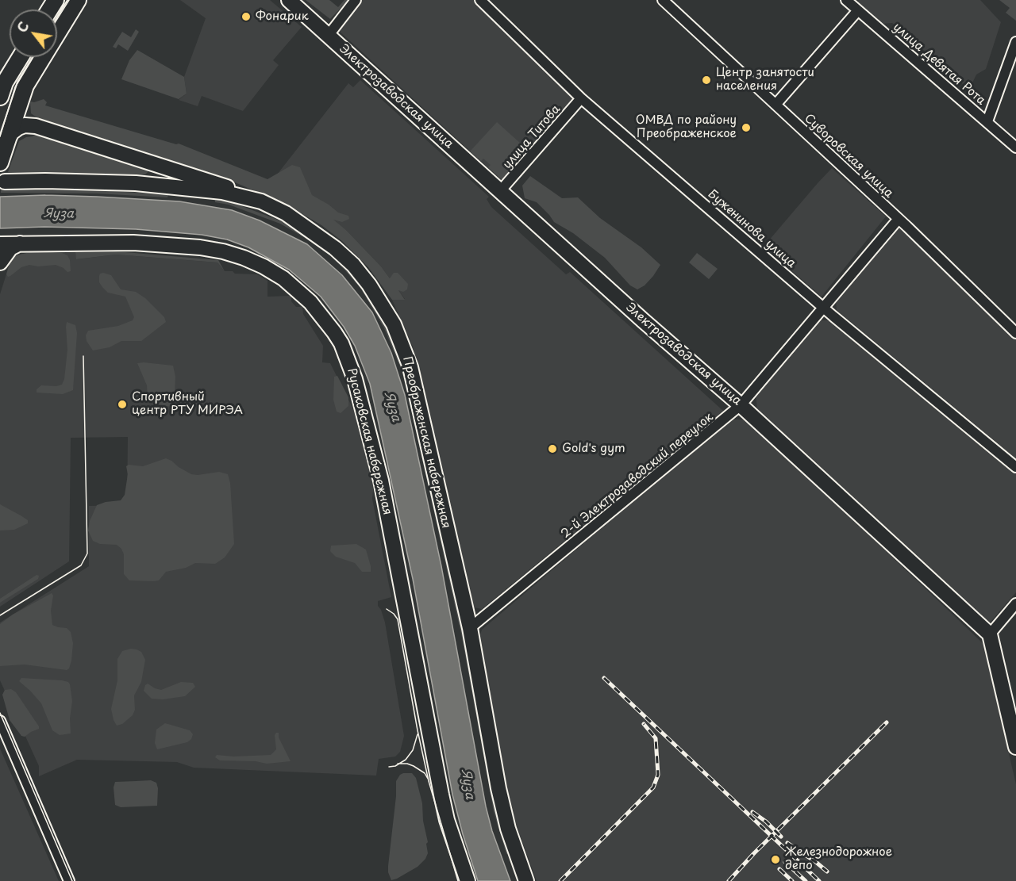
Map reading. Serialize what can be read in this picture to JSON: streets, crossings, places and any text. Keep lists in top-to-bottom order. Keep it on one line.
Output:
{"streets":{"main road":["Электрозаводская улица","Русаковская набережная","Преображенская набережная"],"street":["улица Девятая Рота","улица Титова","Суворовская улица","Буженинова улица","2-й Электрозаводский переулок"]},"crossings":[["Электрозаводская улица","улица Титова"],["Электрозаводская улица","2-й Электрозаводский переулок"],["улица Титова","Буженинова улица"],["Суворовская улица","2-й Электрозаводский переулок"],["Буженинова улица","2-й Электрозаводский переулок"],["Преображенская набережная","2-й Электрозаводский переулок"]],"water":["Яуза"],"places":["Фонарик","Центр занятости населения","ОМВД по району Преображенское","Спортивный центр РТУ МИРЭА","Gold's gym","Железнодорожное депо"],"north":"top left"}
